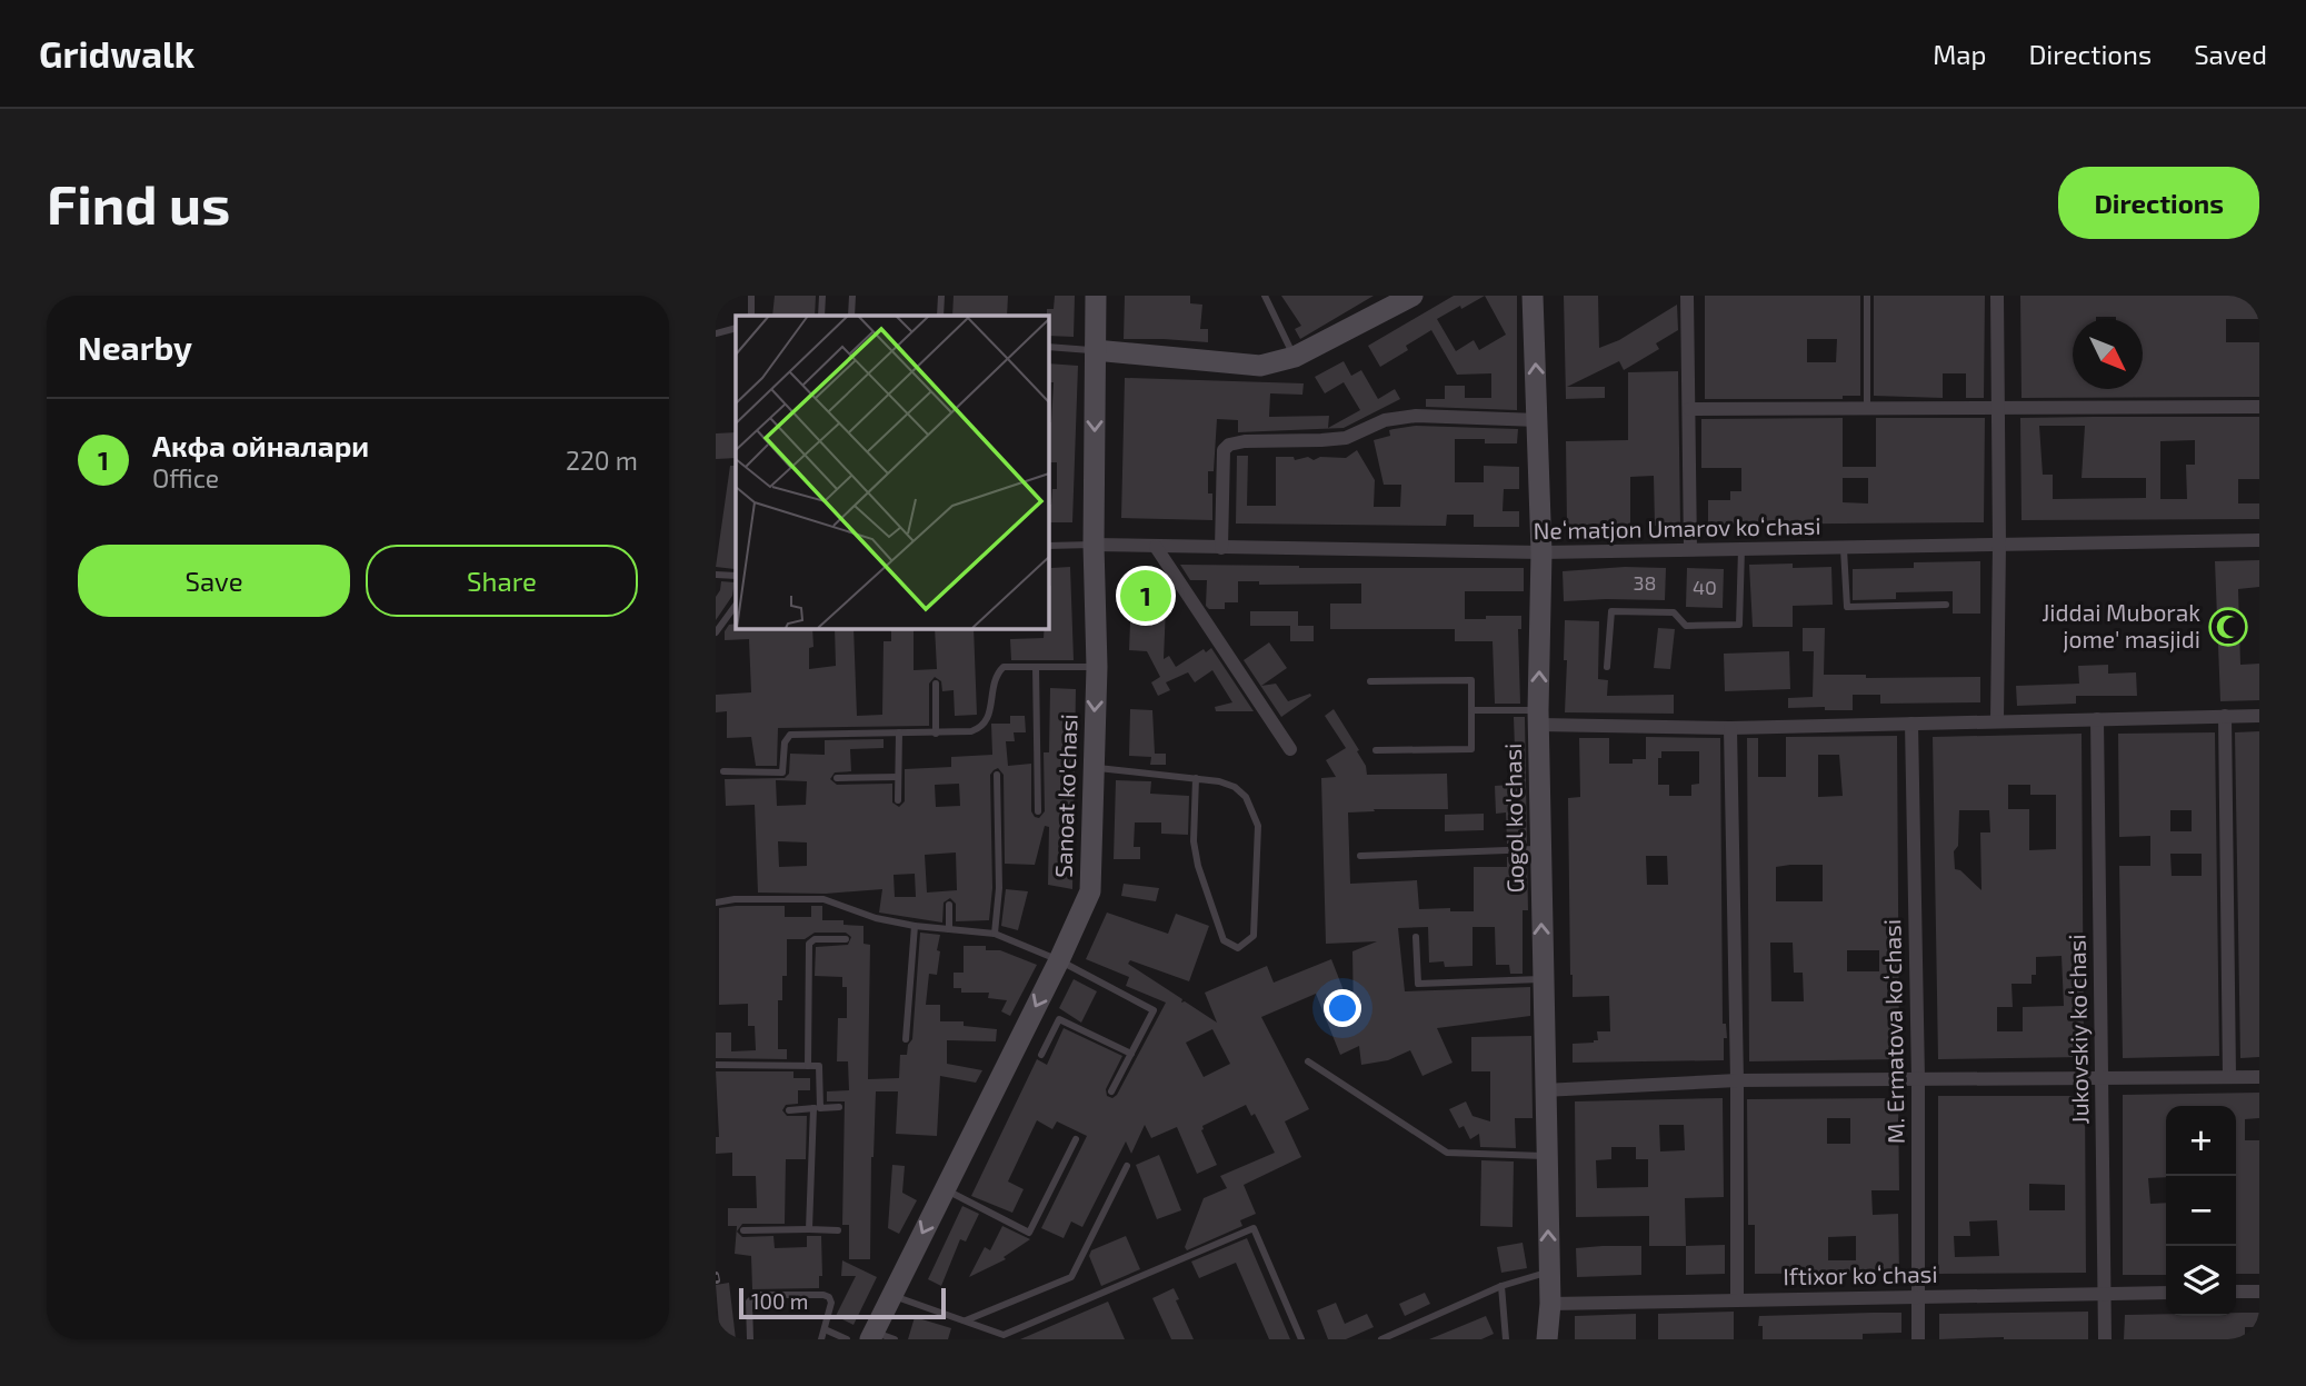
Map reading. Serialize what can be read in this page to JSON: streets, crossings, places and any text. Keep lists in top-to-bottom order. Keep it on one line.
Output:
{"streets":{"main road":["Sanoat ko'chasi","Gogol ko'chasi"],"street":["Neʻmatjon Umarov koʻchasi","Jukovskiy koʻchasi","M. Ermatova koʻchasi","Iftixor koʻchasi"]},"crossings":[["Neʻmatjon Umarov koʻchasi","Sanoat ko'chasi"],["Neʻmatjon Umarov koʻchasi","Gogol ko'chasi"],["Gogol ko'chasi","Iftixor koʻchasi"],["Jukovskiy koʻchasi","Iftixor koʻchasi"],["M. Ermatova koʻchasi","Iftixor koʻchasi"]],"one_way":["Sanoat ko'chasi","Gogol ko'chasi"],"places":{"mosque":["Jiddai Muborak jome' masjidi"]},"house_numbers":["38","40"],"scale_bar":"100 m","north":"bottom right","page":{"header":"Gridwalk","nav":["Map","Directions","Saved"],"buttons":["Directions",["Save","Share"]],"title":"Find us","heading":"Nearby","list":[{"mark":"1","name":"Акфа ойналари","note":"Office","value":"220 m"}],"pins":"1","map_buttons":["+","−"],"scale":"100 m"}}
